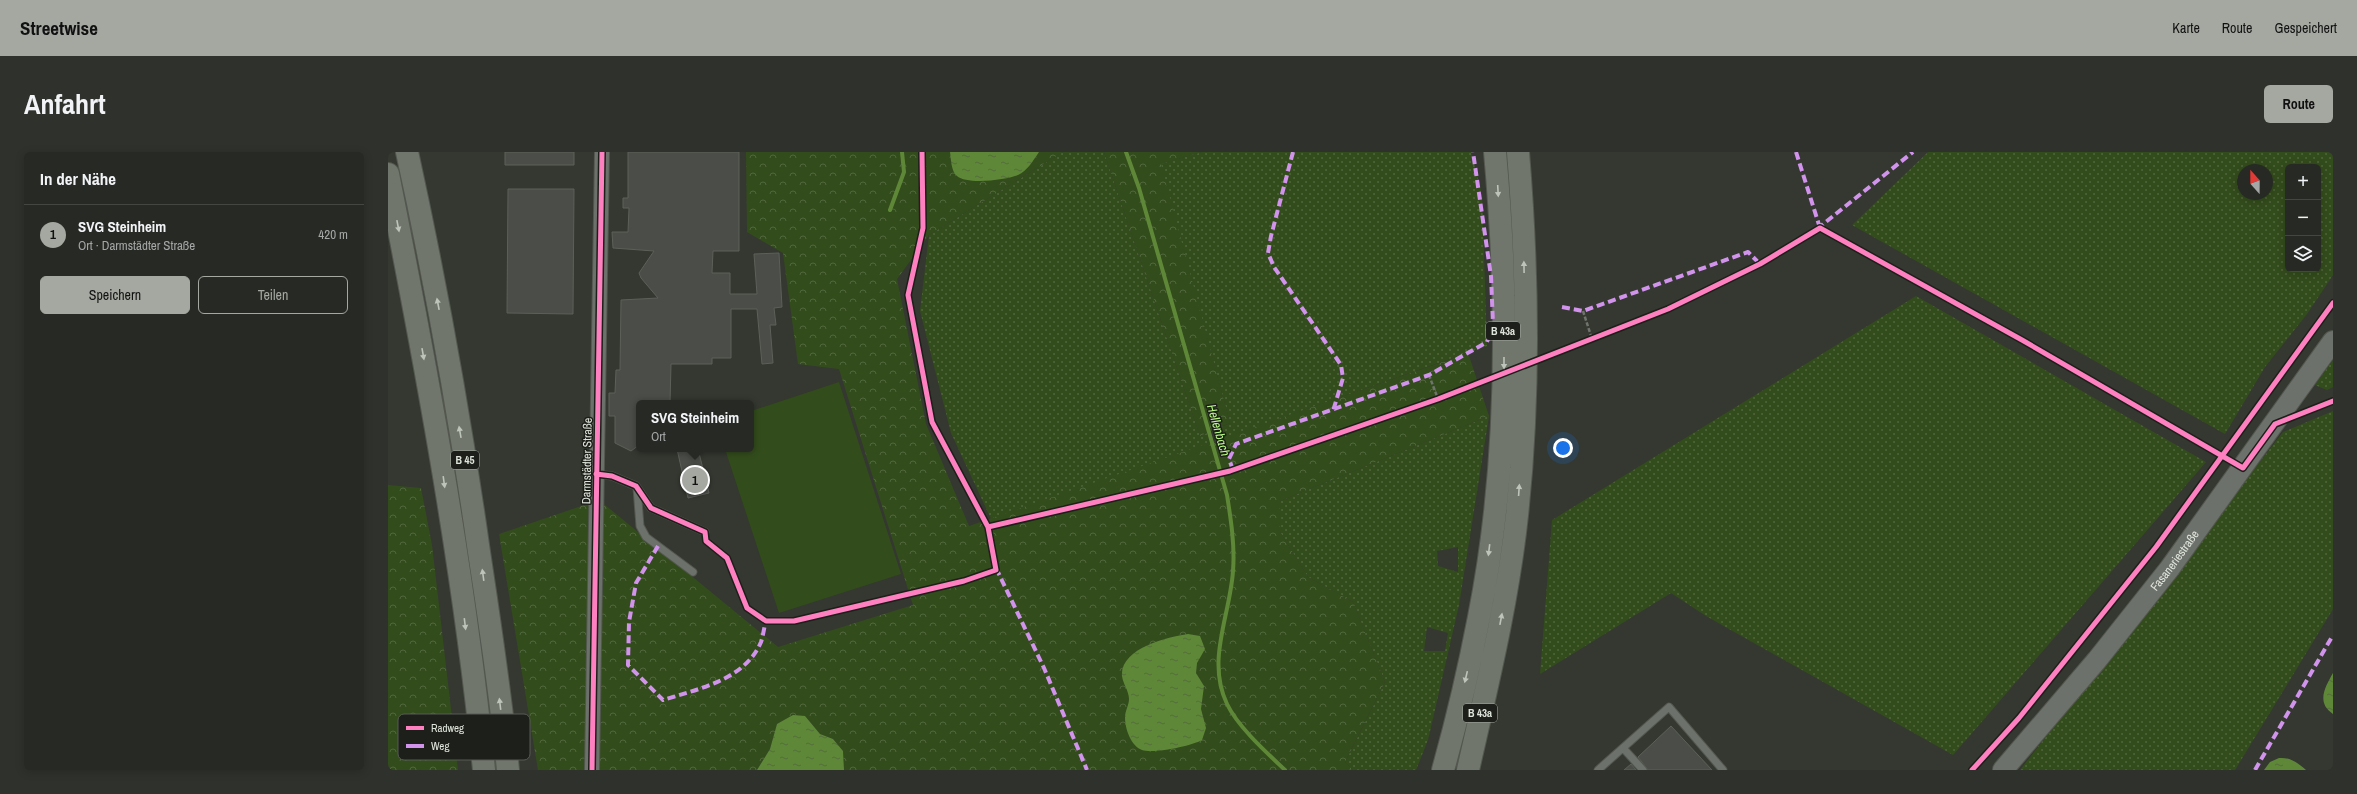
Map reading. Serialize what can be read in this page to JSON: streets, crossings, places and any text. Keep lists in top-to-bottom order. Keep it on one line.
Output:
{"streets":{"highway":["B 43a","B 45"],"street":["Darmstädter Straße","Fasaneriestraße"]},"water":["Hellenbach"],"legend":["Radweg","Weg"],"north":"top","page":{"header":"Streetwise","nav":["Karte","Route","Gespeichert"],"title":"Anfahrt","buttons":["Route",["Speichern","Teilen"]],"heading":"In der Nähe","map_buttons":["+","−"],"list":[{"mark":"1","name":"SVG Steinheim","note":"Ort · Darmstädter Straße","value":"420 m"}],"popup":["SVG Steinheim","Ort"],"pins":"1"}}
